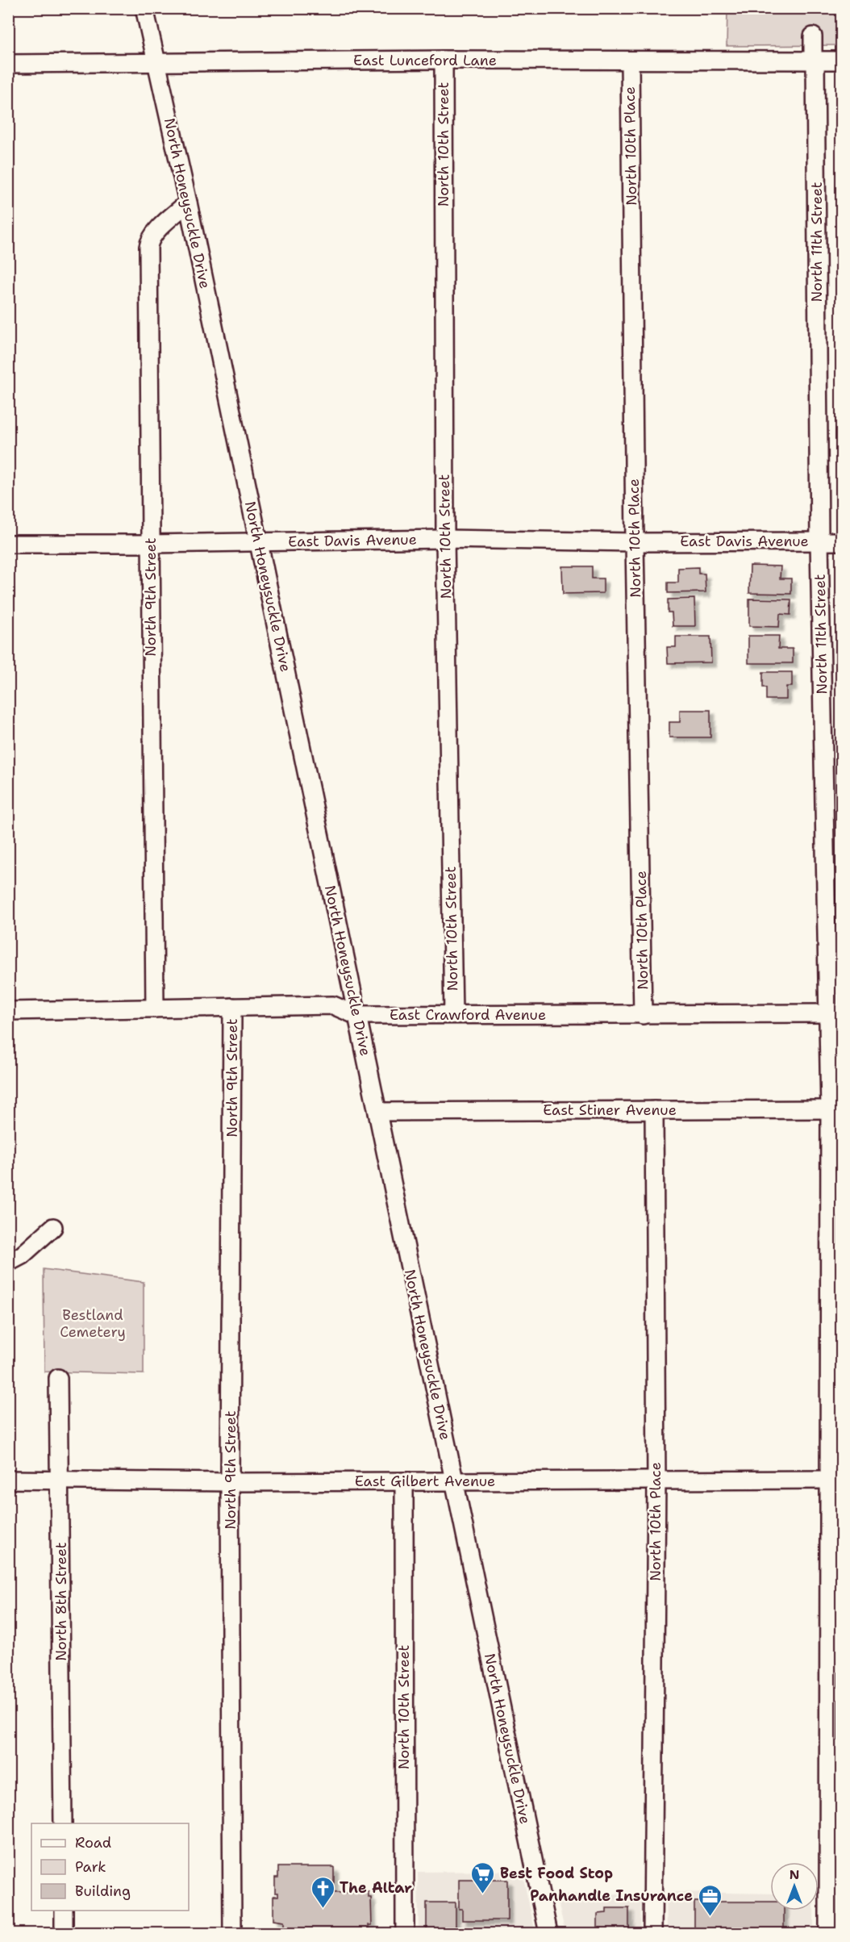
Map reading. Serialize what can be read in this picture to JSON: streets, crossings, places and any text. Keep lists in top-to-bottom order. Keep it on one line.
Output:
{"streets":{"street":["East Lunceford Lane","North 10th Street","North 10th Place","North Honeysuckle Drive","North 11th Street","East Davis Avenue","North 9th Street","East Crawford Avenue","East Stiner Avenue","East Gilbert Avenue","North 8th Street"]},"crossings":[["East Lunceford Lane","North 10th Street"],["East Lunceford Lane","North 10th Place"],["East Lunceford Lane","North Honeysuckle Drive"],["East Lunceford Lane","North 11th Street"],["North 10th Street","East Davis Avenue"],["North 10th Street","East Crawford Avenue"],["North 10th Street","East Gilbert Avenue"],["North 10th Place","East Davis Avenue"],["North 10th Place","East Crawford Avenue"],["North 10th Place","East Stiner Avenue"],["North 10th Place","East Gilbert Avenue"],["North Honeysuckle Drive","East Davis Avenue"],["North Honeysuckle Drive","North 9th Street"],["North Honeysuckle Drive","East Crawford Avenue"],["North Honeysuckle Drive","East Stiner Avenue"],["North Honeysuckle Drive","East Gilbert Avenue"],["North 11th Street","East Davis Avenue"],["North 11th Street","East Crawford Avenue"],["North 11th Street","East Stiner Avenue"],["North 11th Street","East Gilbert Avenue"],["East Davis Avenue","North 9th Street"],["North 9th Street","East Crawford Avenue"],["North 9th Street","East Gilbert Avenue"],["East Gilbert Avenue","North 8th Street"]],"parks":["Bestland Cemetery"],"places":{"supermarket":["Best Food Stop"],"church":["The Altar"],"office":["Panhandle Insurance"]},"legend":["Road","Park","Building"],"north":"top"}
